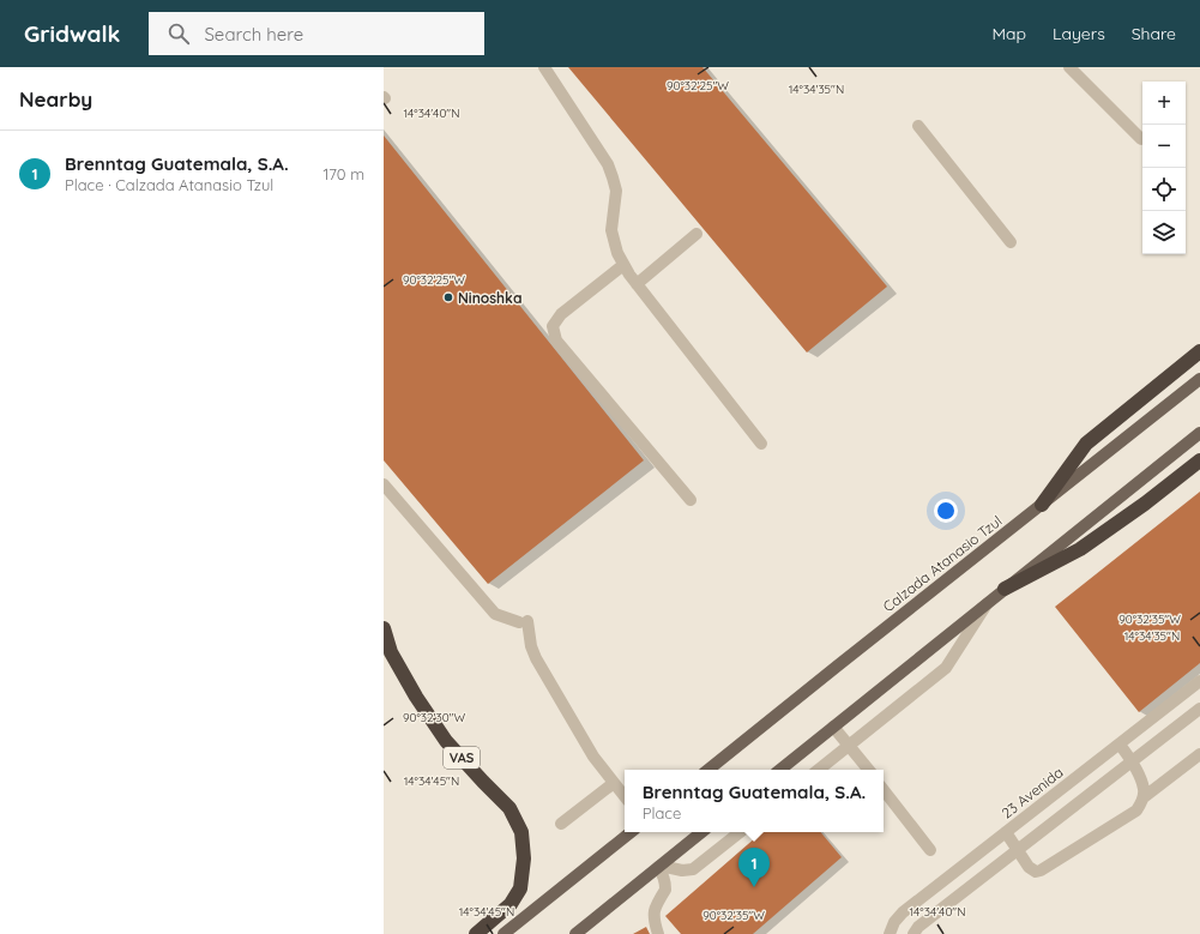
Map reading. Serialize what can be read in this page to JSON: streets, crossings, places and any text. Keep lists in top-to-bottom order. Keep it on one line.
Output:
{"streets":{"highway":["VAS"],"main road":["Calzada Atanasio Tzul"],"street":["23 Avenida"]},"places":["Ninoshka"],"page":{"header":"Gridwalk","search":"Search here","nav":["Map","Layers","Share"],"heading":"Nearby","map_buttons":["+","−"],"list":[{"mark":"1","name":"Brenntag Guatemala, S.A.","note":"Place · Calzada Atanasio Tzul","value":"170 m"}],"popup":["Brenntag Guatemala, S.A.","Place"],"pins":"1"},"coordinates":["90°32'25\"W","14°34'35\"N","14°34'40\"N","90°32'35\"W","90°32'30\"W","14°34'45\"N"]}
